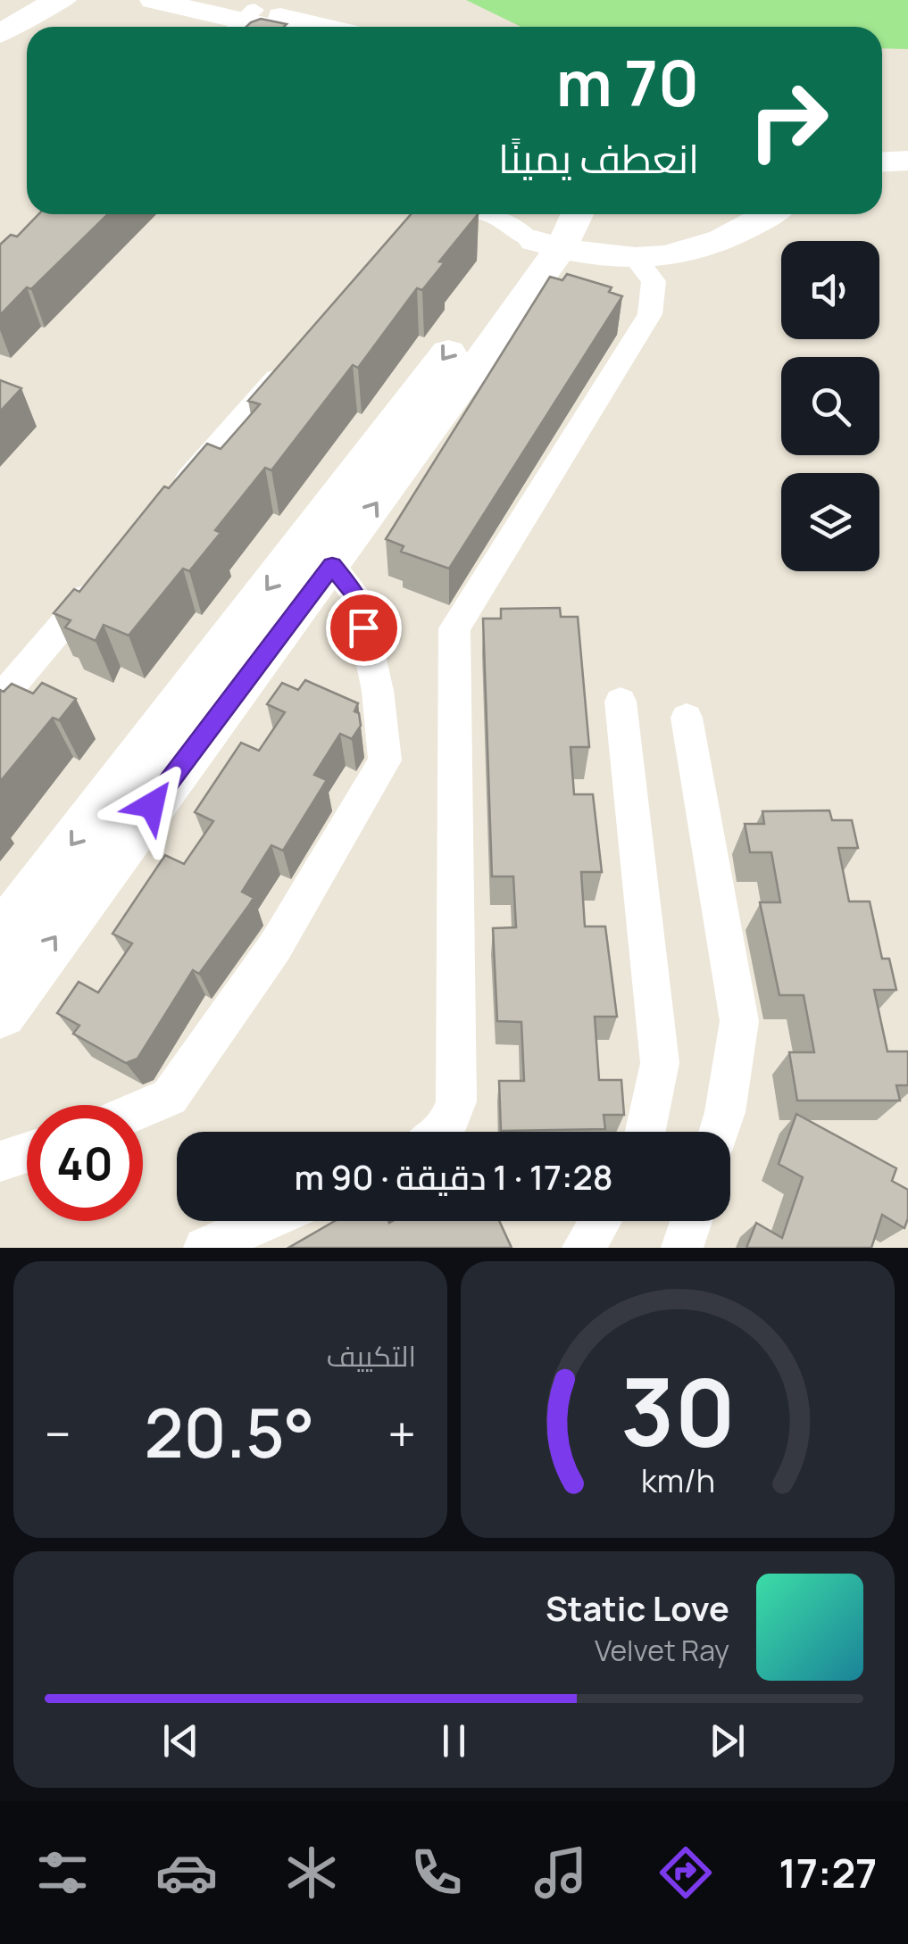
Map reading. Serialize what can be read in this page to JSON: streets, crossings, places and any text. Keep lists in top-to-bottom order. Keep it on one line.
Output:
{"page":{"turn":["70 m","انعطف يمينًا"],"limit":"40","trip":"17:28 · 1 دقيقة · 90 m","tile":"التكييف","heat":["−","20.5°","+"],"song":["Static Love","Velvet Ray"],"tabs":"17:27","gauge":["30","km/h"]}}
